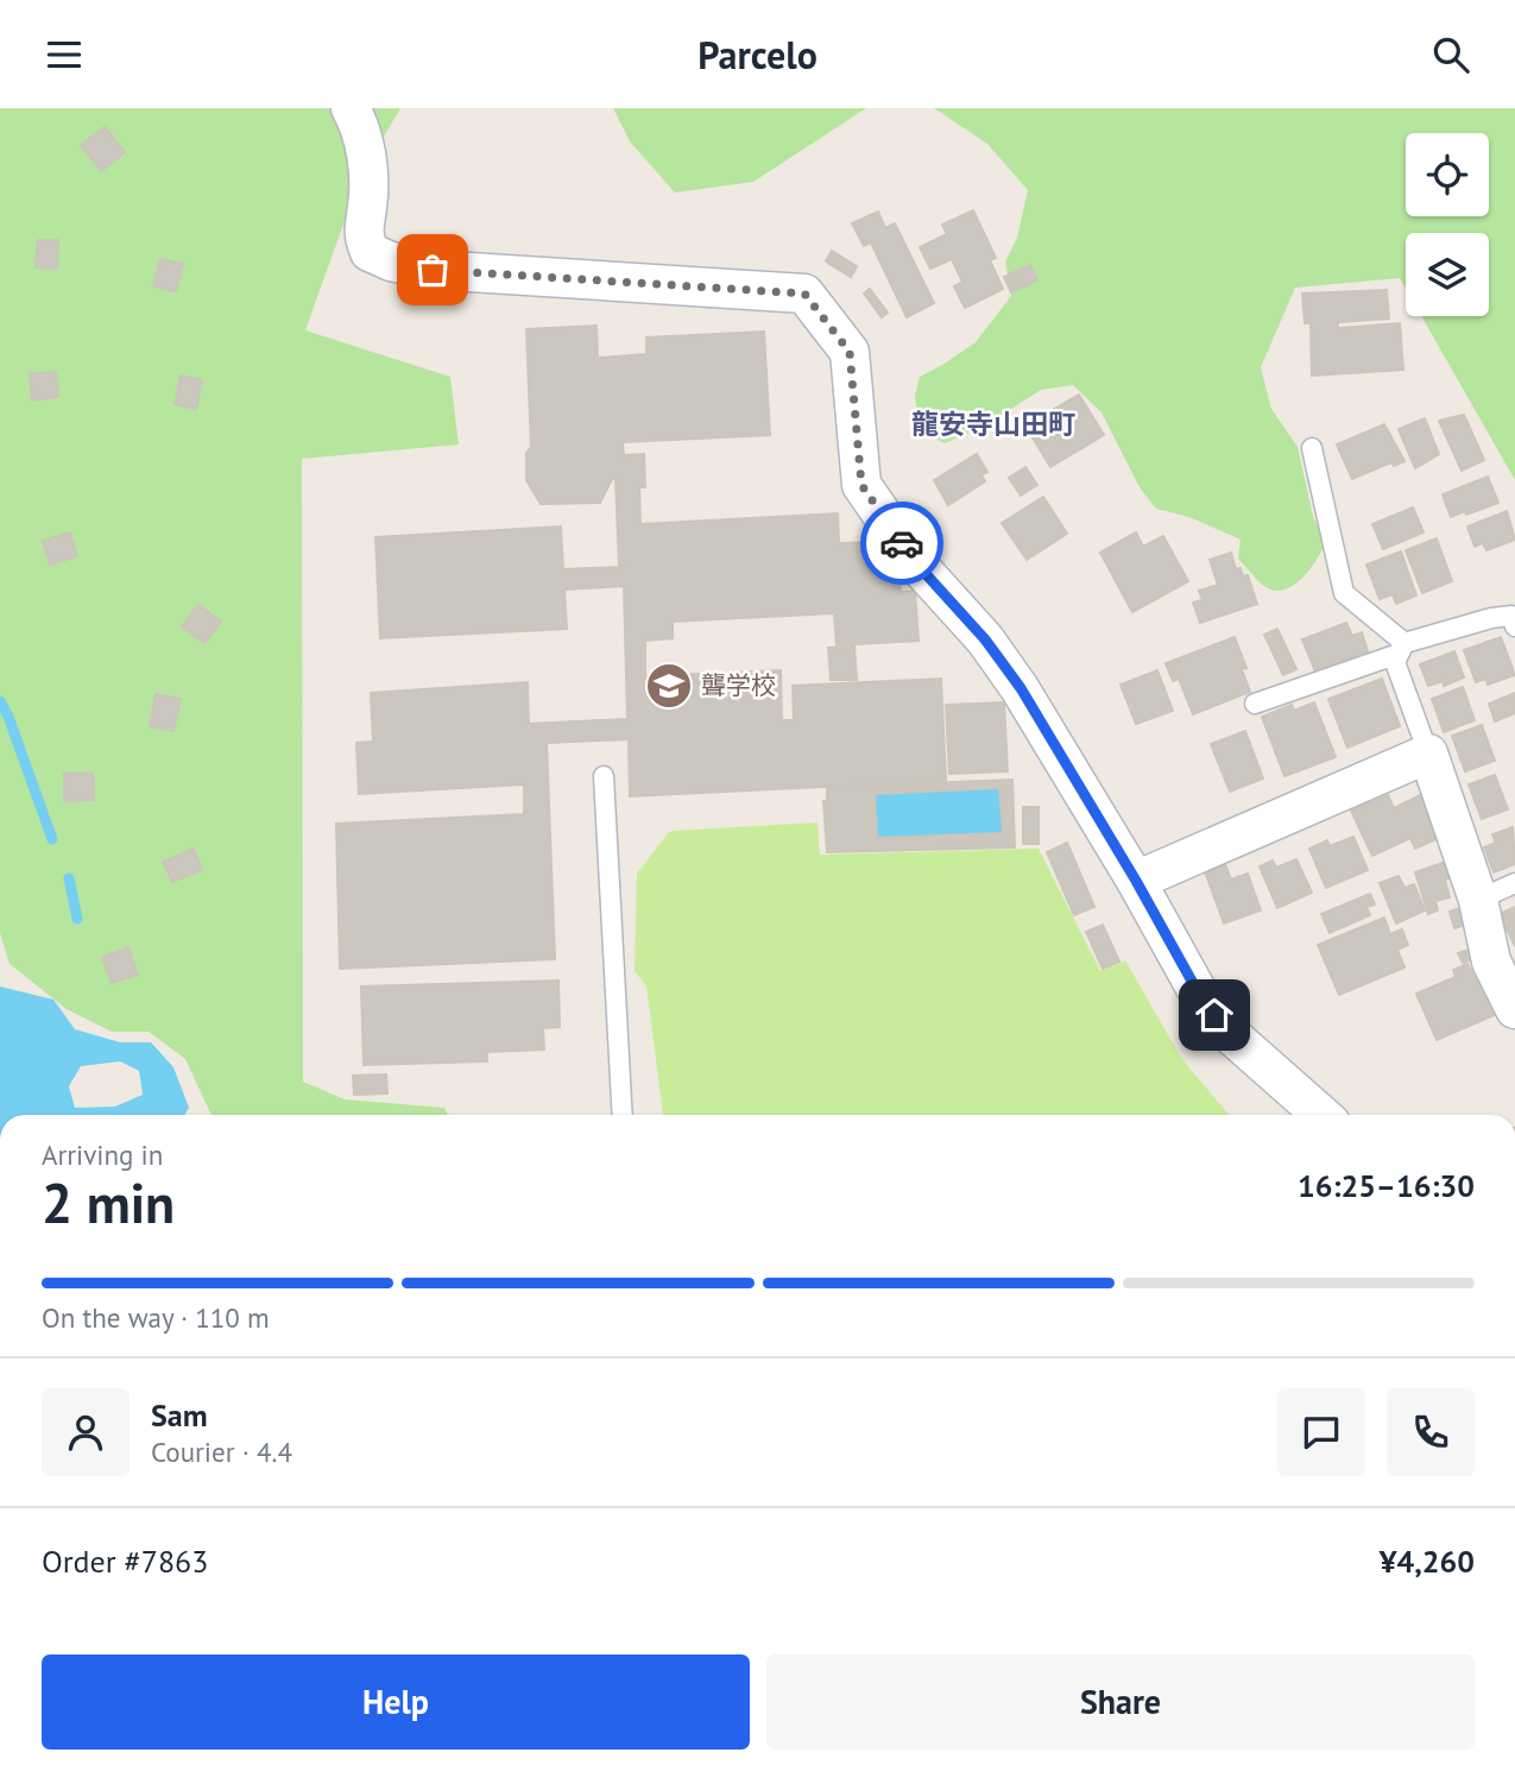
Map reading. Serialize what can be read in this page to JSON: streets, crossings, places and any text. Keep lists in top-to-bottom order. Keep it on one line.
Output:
{"districts":["龍安寺山田町"],"places":{"school or university":["聾学校"]},"page":{"header":"Parcelo","heading":["2 min","Arriving in","16:25–16:30"],"panel":["Sam","Courier · 4.4","Order #7863","¥4,260"],"bar":"On the way · 110 m","buttons":["Help","Share"]}}
